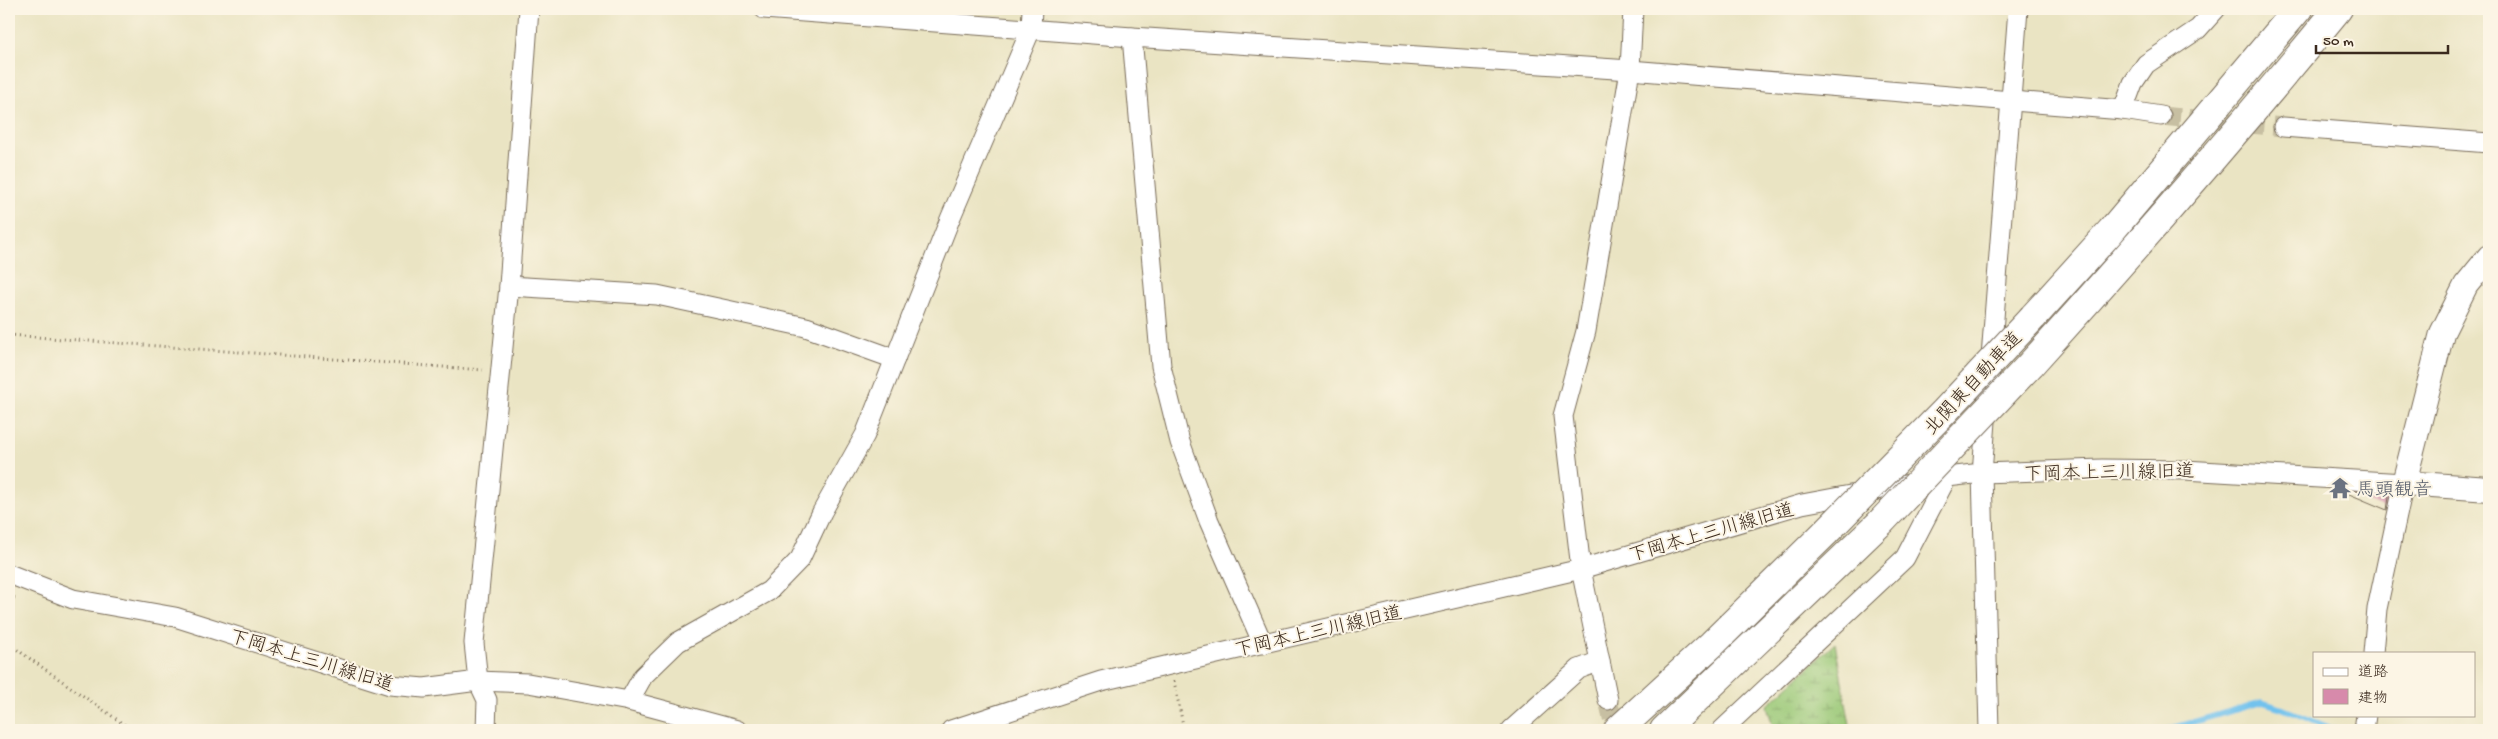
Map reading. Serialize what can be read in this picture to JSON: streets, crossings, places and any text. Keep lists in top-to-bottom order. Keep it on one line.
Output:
{"streets":{"highway":["北関東自動車道"],"street":["下岡本上三川線旧道"]},"places":{"temple":["馬頭観音"]},"legend":["道路","建物"],"scale_bar":"50 m"}
